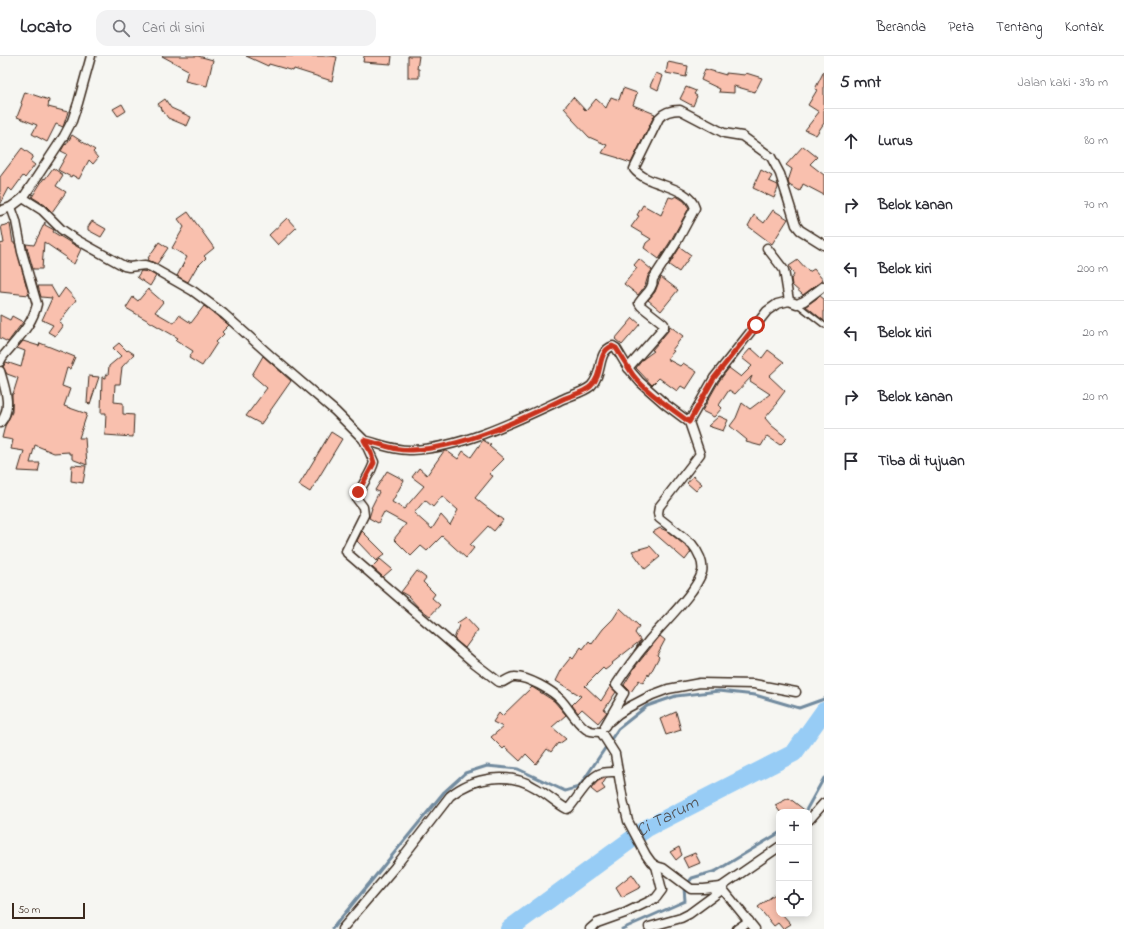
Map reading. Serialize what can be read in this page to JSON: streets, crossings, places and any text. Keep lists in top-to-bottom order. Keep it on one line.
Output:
{"water":["Ci Tarum"],"scale_bar":"50 m","page":{"header":"Locato","search":"Cari di sini","nav":["Beranda","Peta","Tentang","Kontak"],"heading":["5 mnt","Jalan kaki · 390 m"],"list":[["Lurus","80 m"],["Belok kanan","70 m"],["Belok kiri","200 m"],["Belok kiri","20 m"],["Belok kanan","20 m"],"Tiba di tujuan"],"map_buttons":["+","−"],"scale":"50 m"}}
